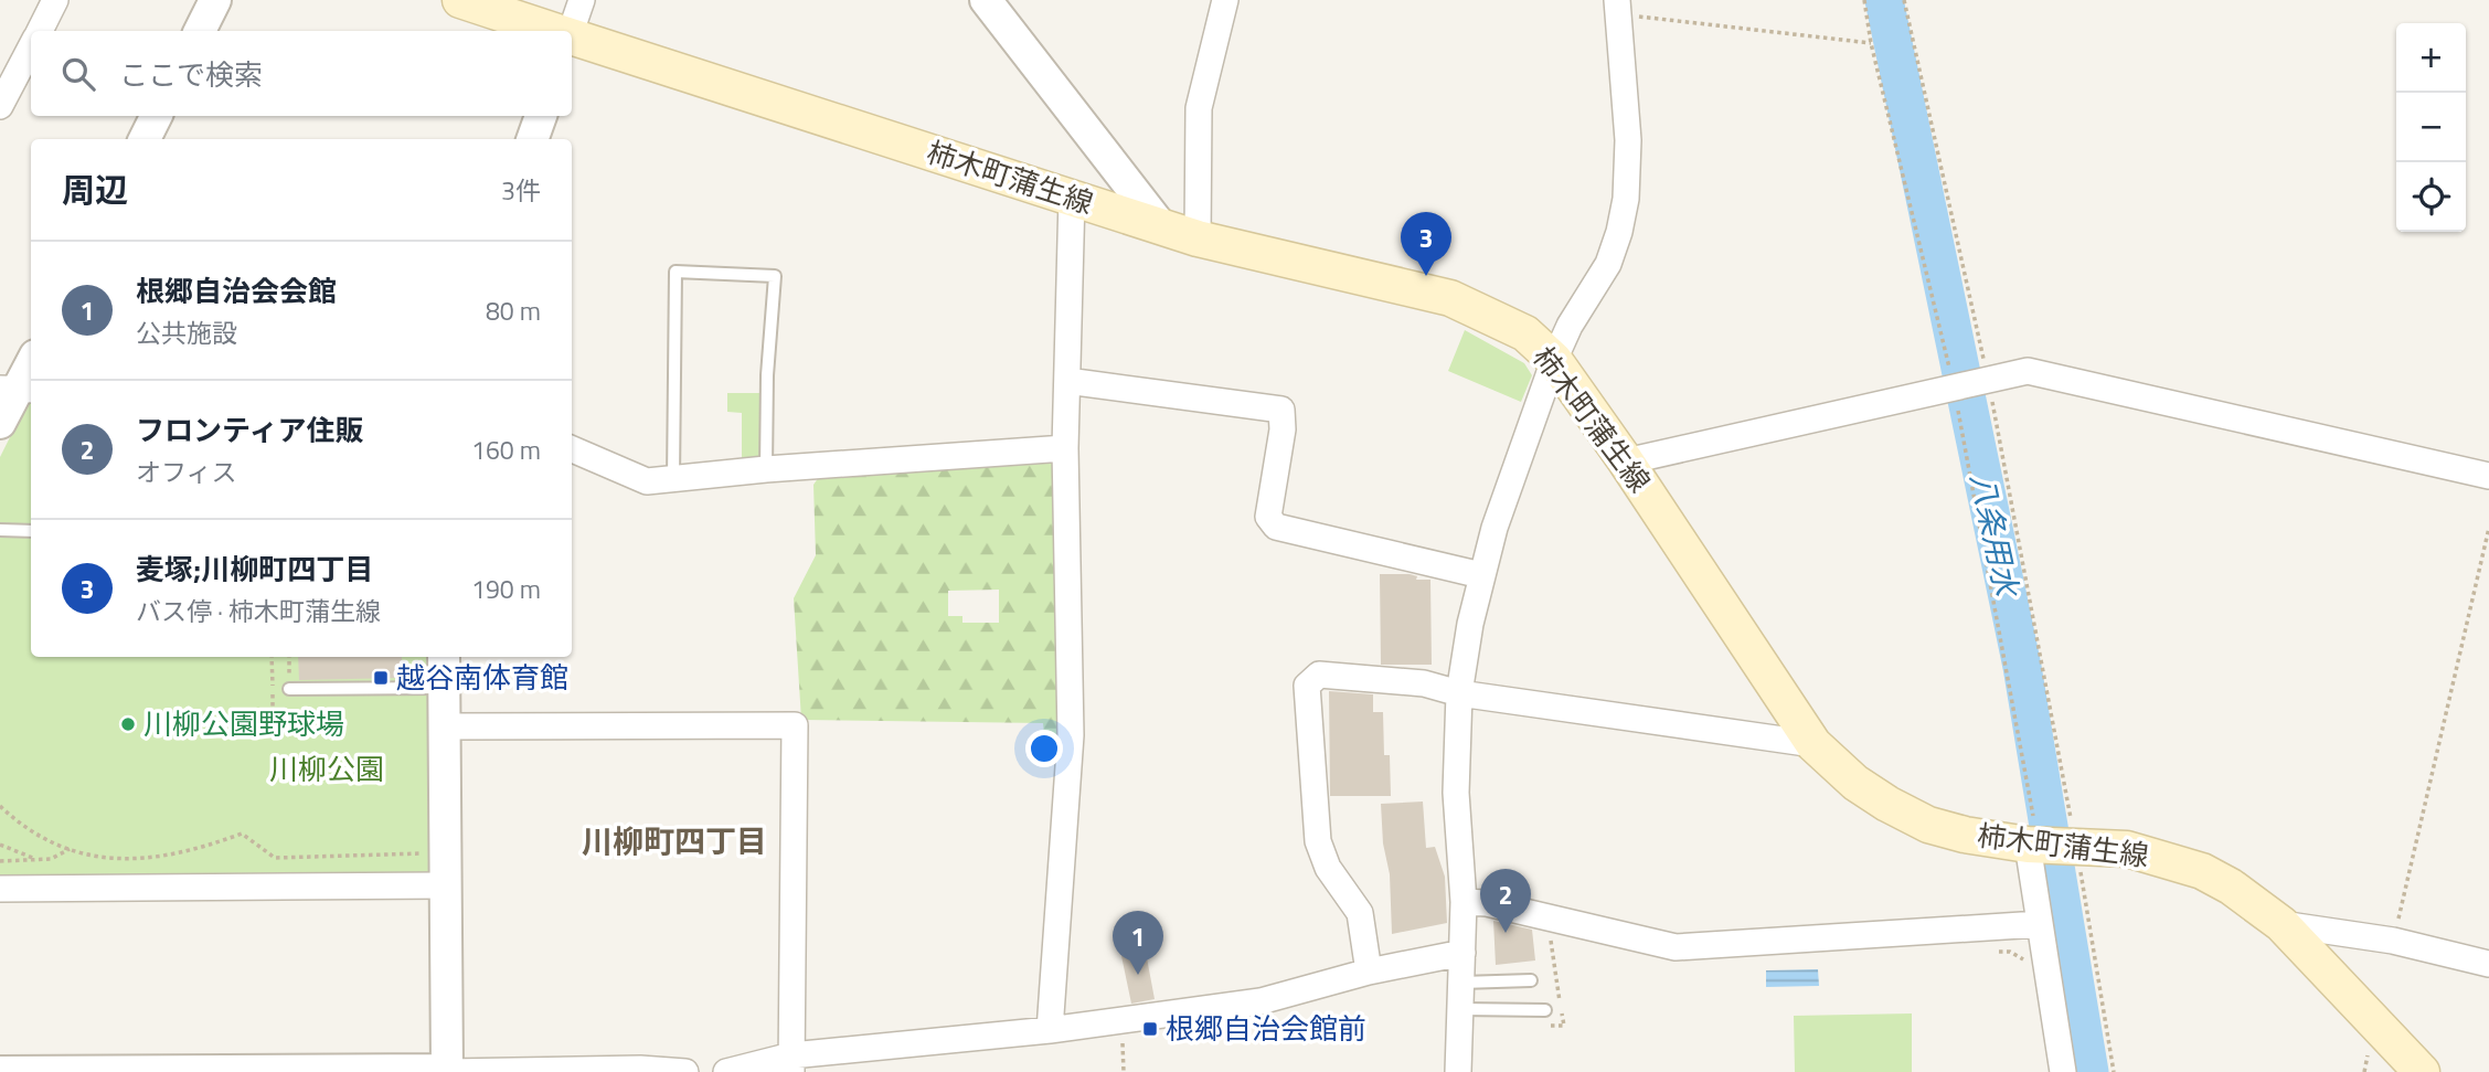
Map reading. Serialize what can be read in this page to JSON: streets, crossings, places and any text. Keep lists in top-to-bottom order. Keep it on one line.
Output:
{"streets":{"main road":["柿木町蒲生線"]},"districts":["川柳町四丁目"],"water":["八条用水"],"parks":["川柳公園"],"places":{"transit":["越谷南体育館","根郷自治会館前"],"other":["川柳公園野球場"]},"page":{"map_buttons":["+","−"],"search":"ここで検索","heading":["周辺","3件"],"pins":["3","2","1"],"list":[{"mark":"1","name":"根郷自治会会館","note":"公共施設","value":"80 m"},{"mark":"2","name":"フロンティア住販","note":"オフィス","value":"160 m"},{"mark":"3","name":"麦塚;川柳町四丁目","note":"バス停 · 柿木町蒲生線","value":"190 m"}]}}
